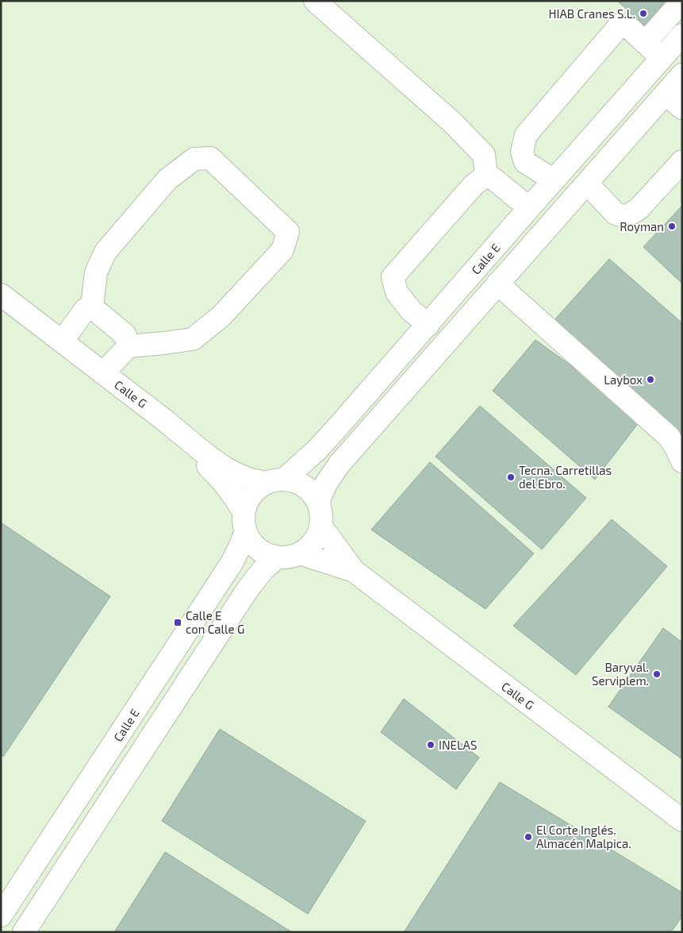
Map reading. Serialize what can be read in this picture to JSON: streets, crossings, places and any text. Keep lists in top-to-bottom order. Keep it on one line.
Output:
{"streets":{"street":["Calle E","Calle G"]},"crossings":[["Calle E","Calle G"]],"places":{"other":["HIAB Cranes S.L.","Royman","Laybox","Tecna. Carretillas del Ebro.","Baryval. Serviplem.","INELAS","El Corte Inglés. Almacén Malpica."],"transit":["Calle E con Calle G"]}}
